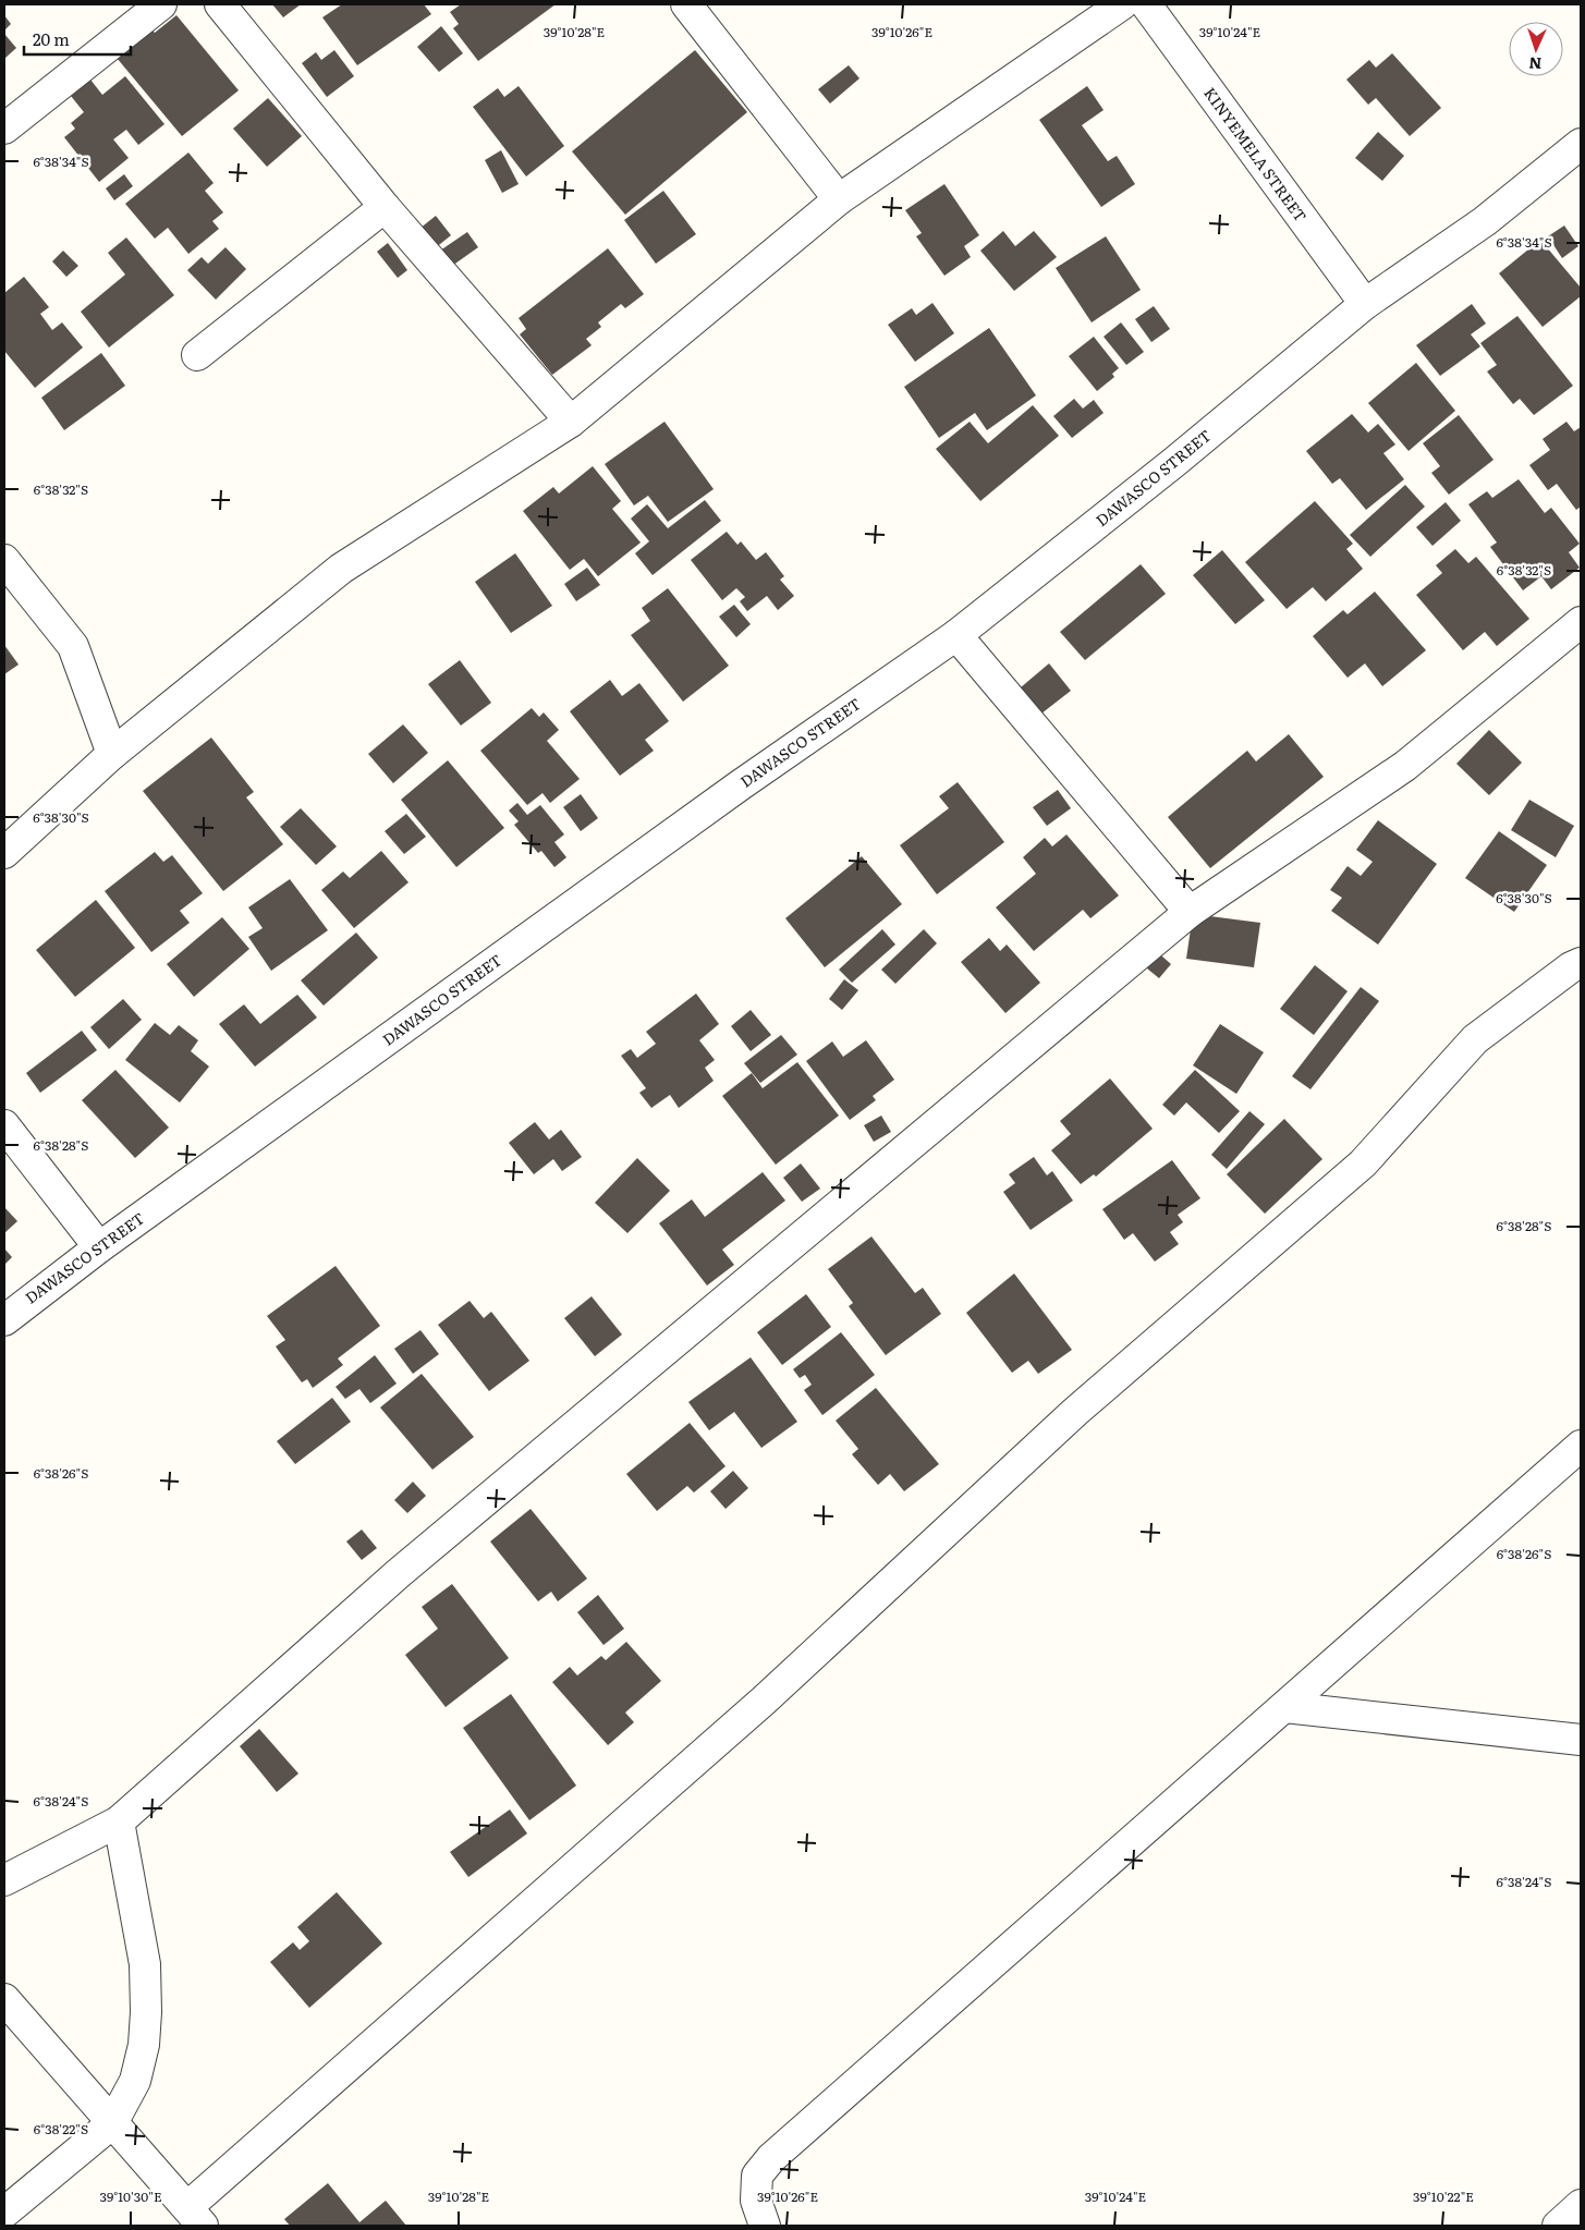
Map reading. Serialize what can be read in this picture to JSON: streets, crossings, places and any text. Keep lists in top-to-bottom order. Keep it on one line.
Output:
{"streets":{"street":["KINYEMELA STREET","DAWASCO STREET"]},"crossings":[["KINYEMELA STREET","DAWASCO STREET"]],"scale_bar":"20 m","north":"bottom","coordinates":["39°10'28\"E","39°10'26\"E","39°10'24\"E","6°38'34\"S","6°38'32\"S","6°38'30\"S","6°38'28\"S","6°38'26\"S","6°38'24\"S","6°38'22\"S","39°10'30\"E","39°10'22\"E"]}
